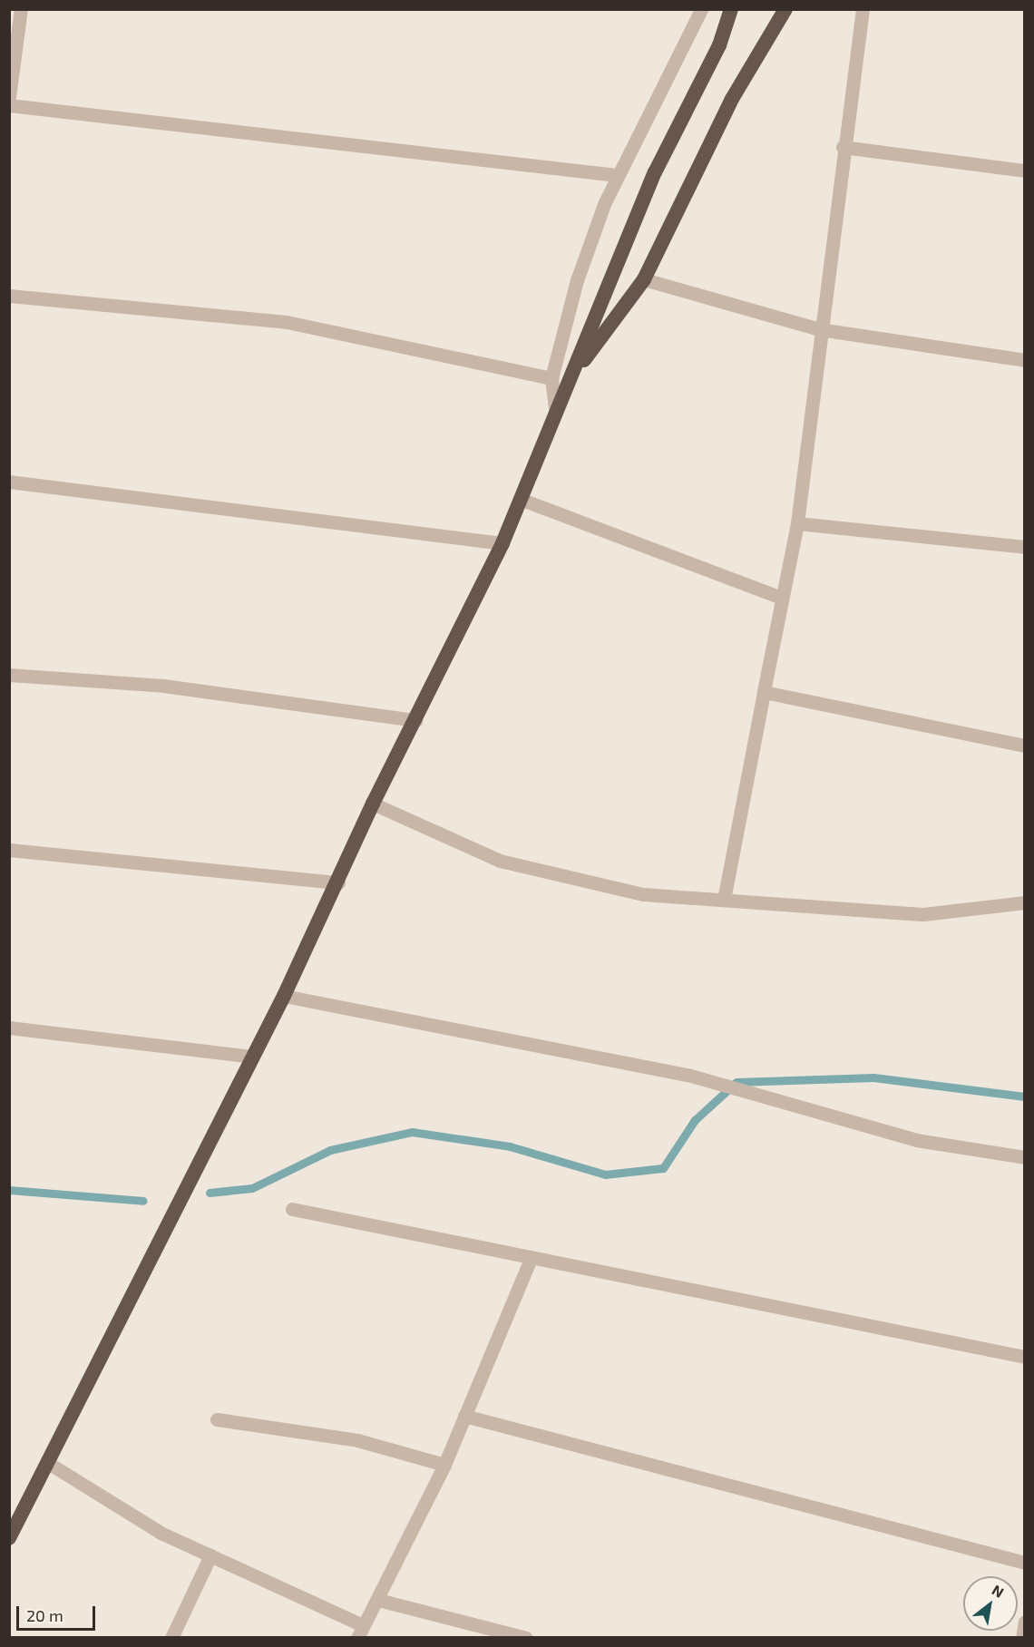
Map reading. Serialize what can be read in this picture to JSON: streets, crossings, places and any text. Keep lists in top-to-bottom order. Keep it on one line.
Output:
{"scale_bar":"20 m","north":"top right"}
